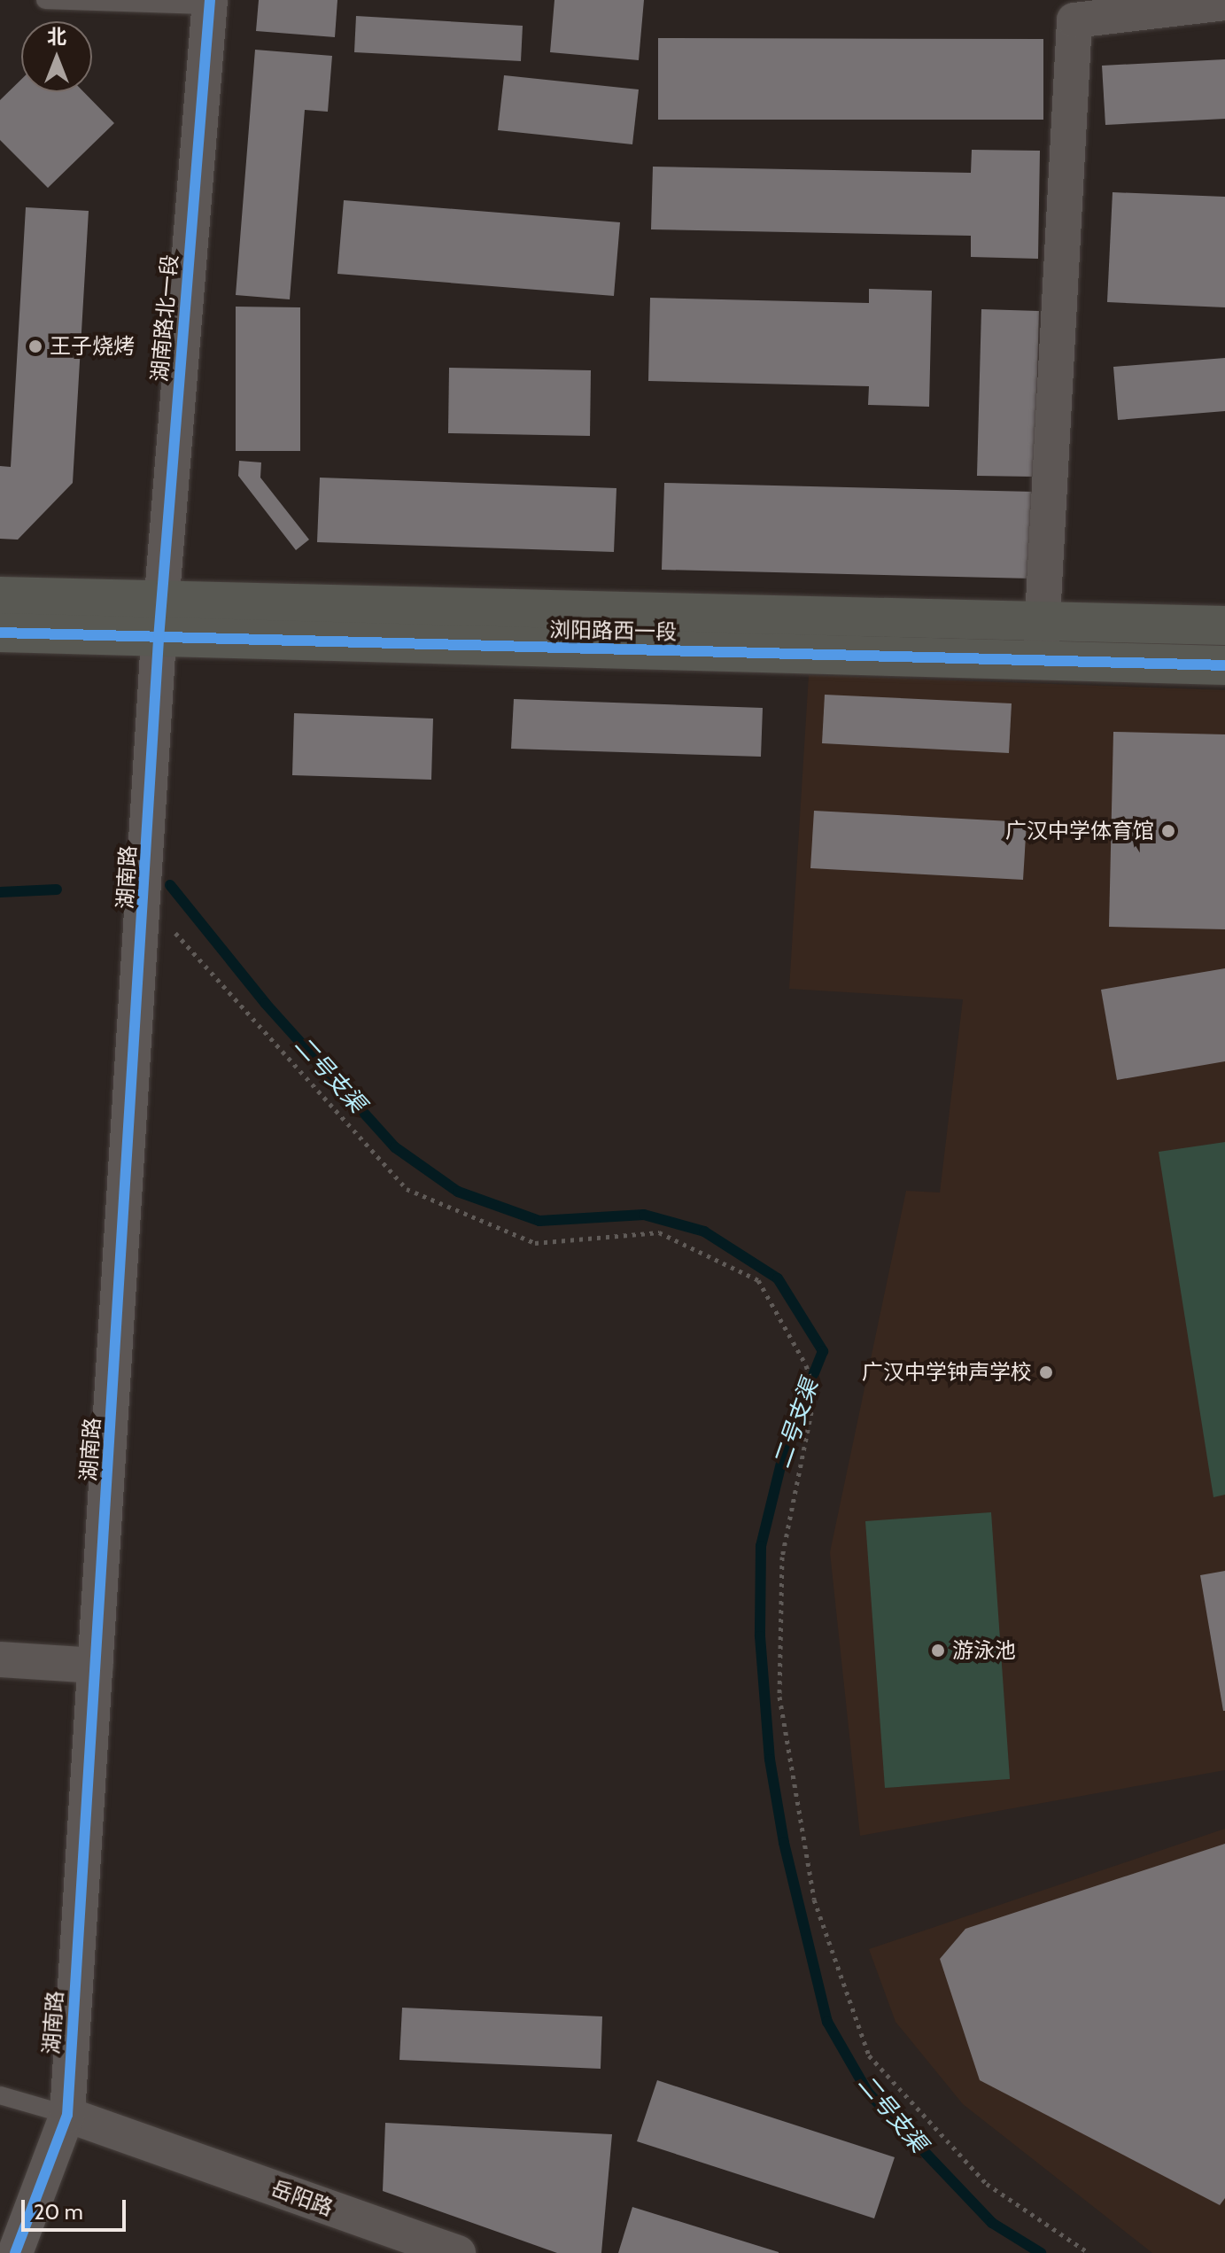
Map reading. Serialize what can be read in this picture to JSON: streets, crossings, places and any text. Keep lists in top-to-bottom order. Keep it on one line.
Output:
{"streets":{"street":["湖南路北一段","浏阳路西一段","湖南路","岳阳路"]},"crossings":[["湖南路北一段","浏阳路西一段"],["湖南路北一段","湖南路"],["浏阳路西一段","湖南路"],["湖南路","岳阳路"]],"water":["二号支渠"],"places":["王子烧烤","广汉中学体育馆","广汉中学钟声学校","游泳池"],"scale_bar":"20 m","north":"top"}
